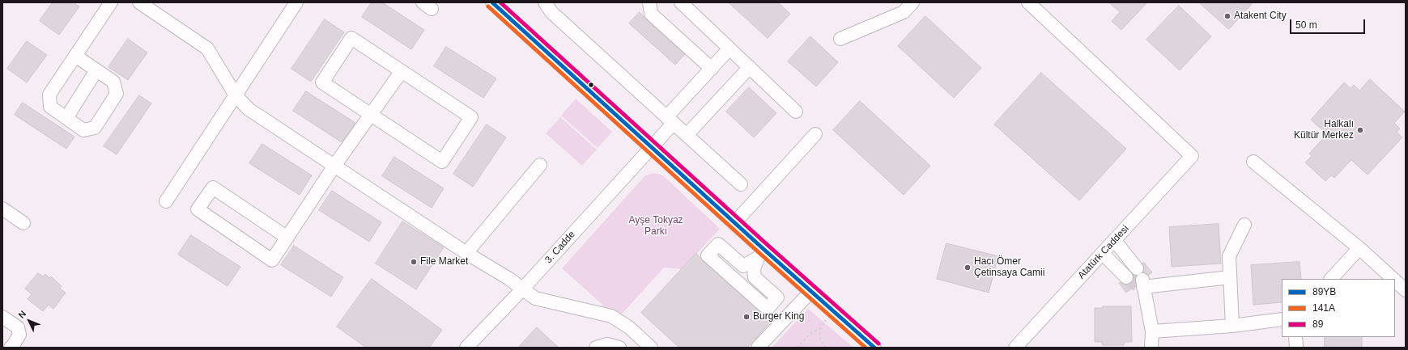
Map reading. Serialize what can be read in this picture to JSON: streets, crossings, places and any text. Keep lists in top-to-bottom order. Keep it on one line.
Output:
{"streets":{"street":["3. Cadde","Atatürk Caddesi"]},"parks":["Ayşe Tokyaz Parkı"],"places":["Atakent City","Halkalı Kültür Merkez","File Market","Hacı Ömer Çetinsaya Camii","Burger King"],"lines":["transit line 89YB","transit line 89","transit line 141A"],"legend":["89YB","141A","89"],"scale_bar":"50 m","north":"top left"}
